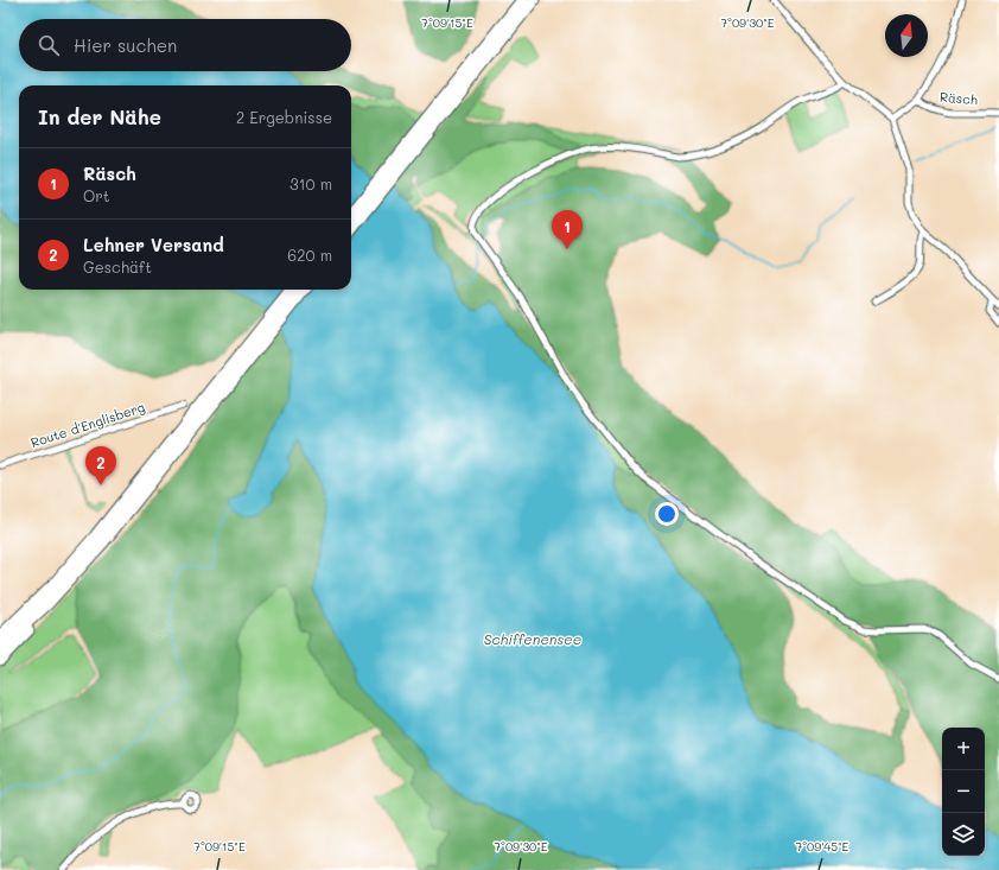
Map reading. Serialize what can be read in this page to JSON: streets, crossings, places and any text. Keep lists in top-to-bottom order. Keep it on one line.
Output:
{"streets":{"street":["Räsch","Route d'Englisberg"]},"water":["Schiffenensee"],"north":"top","page":{"search":"Hier suchen","heading":["In der Nähe","2 Ergebnisse"],"list":[{"mark":"1","name":"Räsch","note":"Ort","value":"310 m"},{"mark":"2","name":"Lehner Versand","note":"Geschäft","value":"620 m"}],"pins":["1","2"],"map_buttons":["+","−"]},"coordinates":["7°09'15\"E","7°09'30\"E","7°09'45\"E"]}
